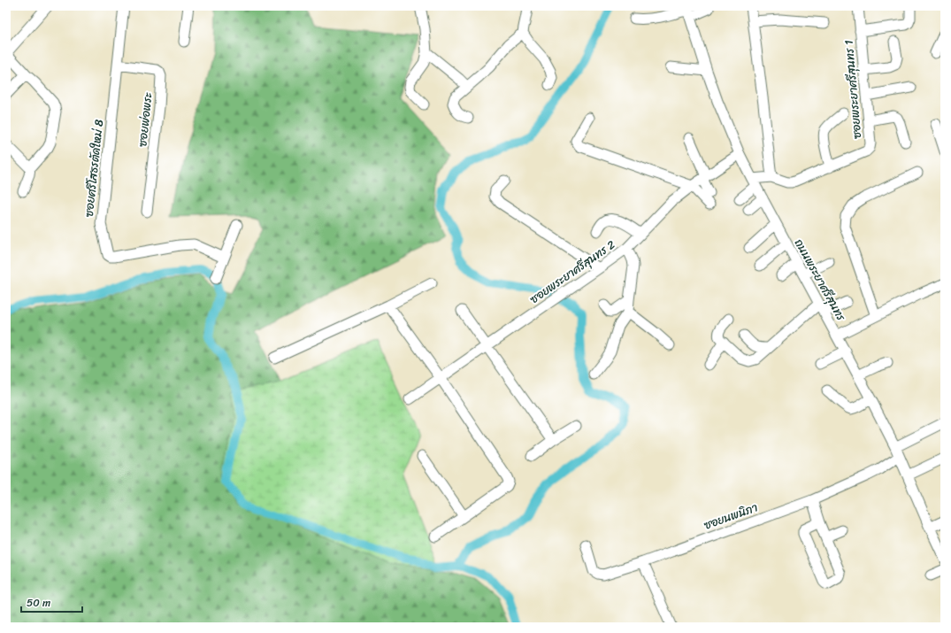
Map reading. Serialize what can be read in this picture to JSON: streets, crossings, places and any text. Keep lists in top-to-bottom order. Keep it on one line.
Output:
{"streets":{"street":["ซอยพระยาศรีสุนทร 1","ซอยพ่อพระ","ซอยศรีโสธรตัดใหม่ 8","ซอยพระยาศรีสุนทร 2","ถนนพระยาศรีสุนทร","ซอยนพนิภา"]},"crossings":[["ซอยพระยาศรีสุนทร 1","ถนนพระยาศรีสุนทร"],["ซอยพ่อพระ","ซอยศรีโสธรตัดใหม่ 8"],["ซอยพระยาศรีสุนทร 2","ถนนพระยาศรีสุนทร"],["ถนนพระยาศรีสุนทร","ซอยนพนิภา"]],"scale_bar":"50 m"}
